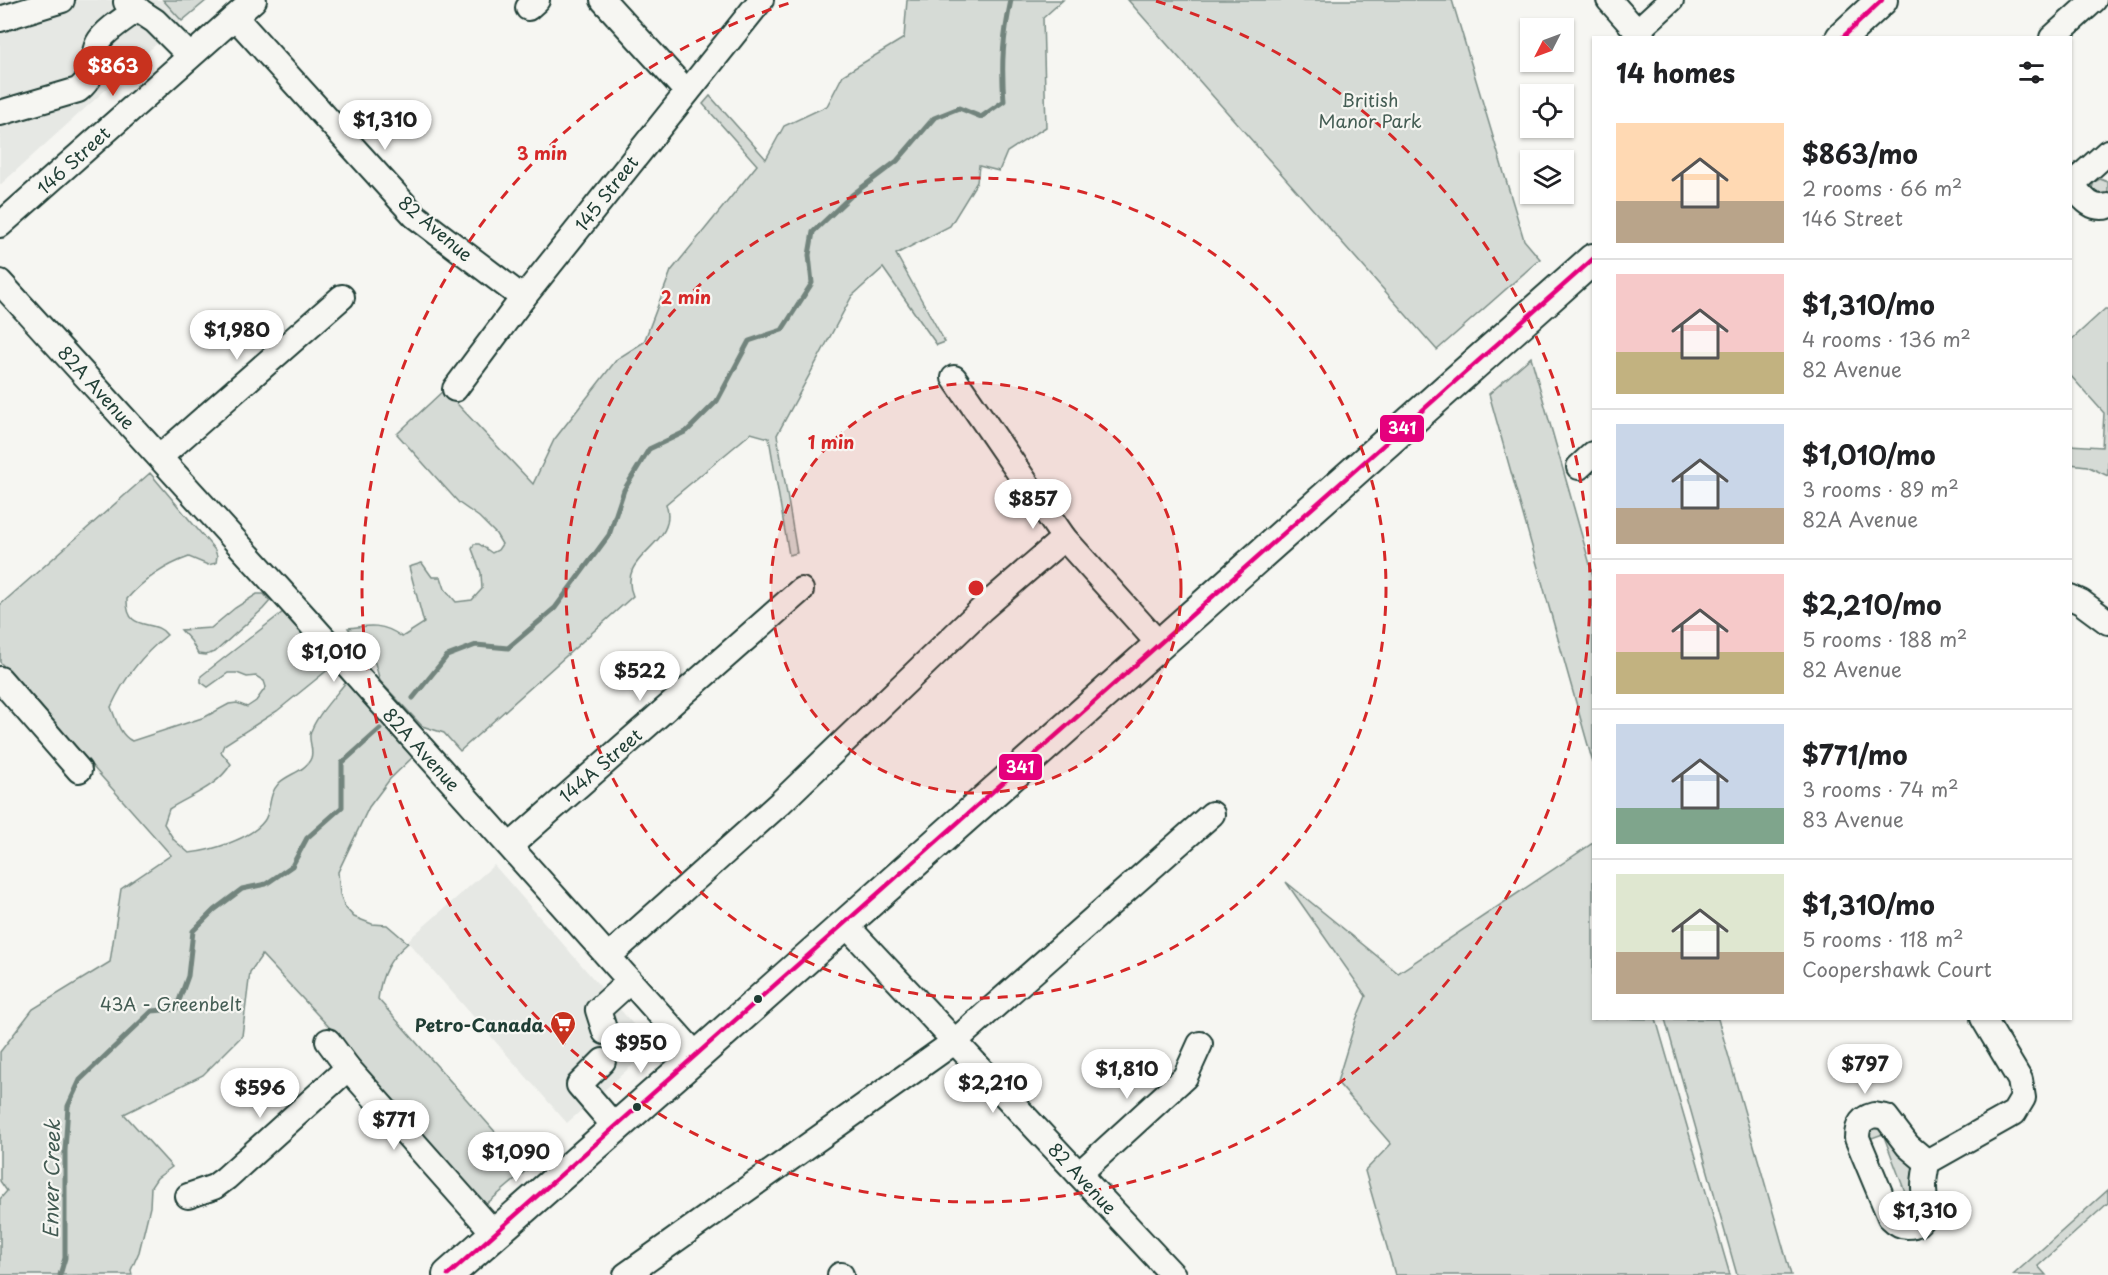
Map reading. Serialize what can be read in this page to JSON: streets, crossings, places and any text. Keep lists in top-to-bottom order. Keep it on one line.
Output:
{"streets":{"street":["146 Street","145 Street","82 Avenue","82A Avenue","144A Street"]},"crossings":[["146 Street","82 Avenue"],["145 Street","82 Avenue"],["82A Avenue","144A Street"]],"water":["Enver Creek"],"parks":["British Manor Park","43A - Greenbelt"],"places":{"supermarket":["Petro-Canada"]},"lines":["transit line 341"],"north":"bottom left","page":{"heading":"14 homes","price":["$863","$1,310","$1,980","$857","$1,010","$522","$950","$797","$1,810","$2,210","$596","$771","$1,090","$1,310"],"list":[{"name":"$863/mo","note":"2 rooms · 66 m² · 146 Street"},{"name":"$1,310/mo","note":"4 rooms · 136 m² · 82 Avenue"},{"name":"$1,010/mo","note":"3 rooms · 89 m² · 82A Avenue"},{"name":"$2,210/mo","note":"5 rooms · 188 m² · 82 Avenue"},{"name":"$771/mo","note":"3 rooms · 74 m² · 83 Avenue"},{"name":"$1,310/mo","note":"5 rooms · 118 m² · Coopershawk Court"}]},"rings":["3 min","2 min","1 min"]}
